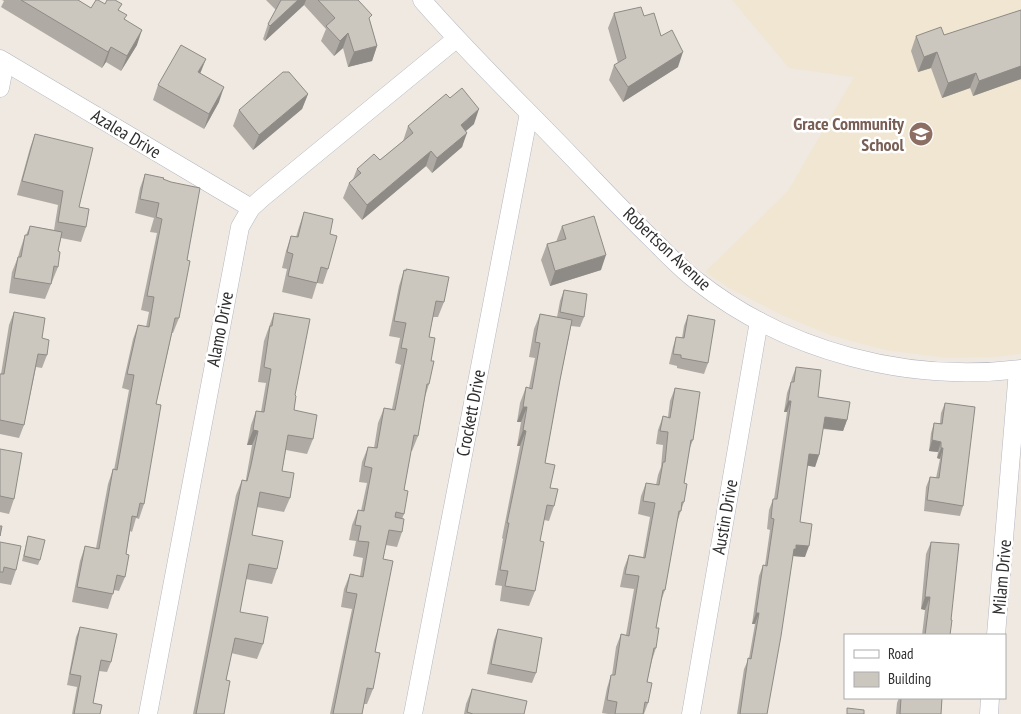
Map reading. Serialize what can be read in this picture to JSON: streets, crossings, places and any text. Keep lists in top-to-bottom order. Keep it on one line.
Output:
{"streets":{"street":["Azalea Drive","Robertson Avenue","Alamo Drive","Crockett Drive","Austin Drive","Milam Drive"]},"crossings":[["Azalea Drive","Alamo Drive"],["Robertson Avenue","Alamo Drive"],["Robertson Avenue","Crockett Drive"],["Robertson Avenue","Austin Drive"],["Robertson Avenue","Milam Drive"]],"places":{"school or university":["Grace Community School"]},"legend":["Road","Building"]}
